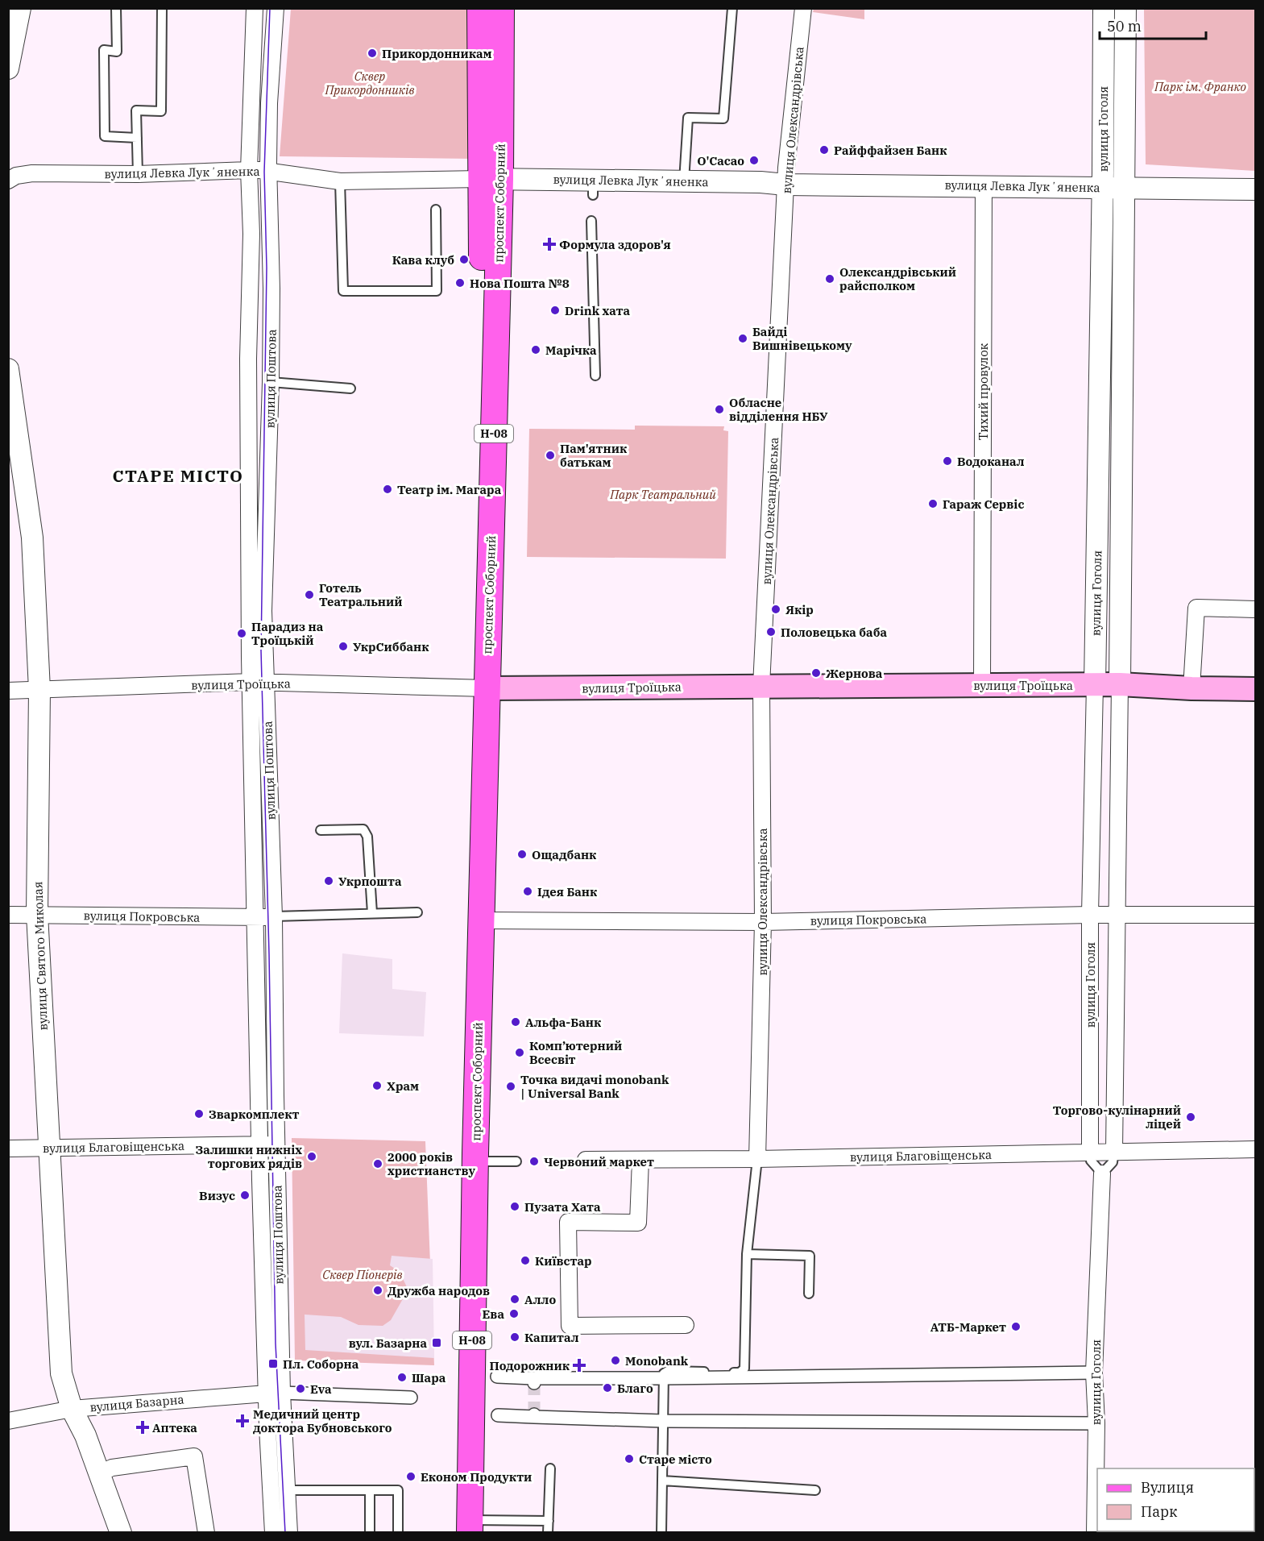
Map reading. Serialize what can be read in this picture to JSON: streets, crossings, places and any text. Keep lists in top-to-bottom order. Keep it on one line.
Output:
{"streets":{"main road":["проспект Соборний","Н-08","вулиця Троїцька"],"street":["вулиця Олександрівська","вулиця Гоголя","вулиця Левка Лукʼяненка","вулиця Поштова","Тихий провулок","вулиця Покровська","вулиця Святого Миколая","вулиця Благовіщенська","вулиця Базарна"]},"crossings":[["вулиця Олександрівська","вулиця Левка Лукʼяненка"],["вулиця Олександрівська","вулиця Троїцька"],["вулиця Олександрівська","вулиця Покровська"],["вулиця Олександрівська","вулиця Благовіщенська"],["вулиця Гоголя","вулиця Левка Лукʼяненка"],["вулиця Гоголя","вулиця Троїцька"],["вулиця Гоголя","вулиця Покровська"],["вулиця Гоголя","вулиця Благовіщенська"],["вулиця Левка Лукʼяненка","проспект Соборний"],["вулиця Левка Лукʼяненка","вулиця Поштова"],["вулиця Левка Лукʼяненка","Тихий провулок"],["проспект Соборний","вулиця Троїцька"],["проспект Соборний","вулиця Покровська"],["вулиця Поштова","вулиця Троїцька"],["вулиця Поштова","вулиця Покровська"],["вулиця Поштова","вулиця Благовіщенська"],["вулиця Поштова","вулиця Базарна"],["Тихий провулок","вулиця Троїцька"],["вулиця Троїцька","вулиця Святого Миколая"],["вулиця Покровська","вулиця Святого Миколая"],["вулиця Святого Миколая","вулиця Благовіщенська"],["вулиця Святого Миколая","вулиця Базарна"]],"districts":["СТАРЕ МІСТО"],"parks":["Сквер Прикордонників","Парк ім. Франко","Парк Театральний","Сквер Піонерів"],"places":{"other":["Прикордонникам","Райффайзен Банк","O'Cacao","Кава клуб","Олександрівський райсполком","Нова Пошта №8","Drink хата","Байді Вишнівецькому","Марічка","Обласне відділення НБУ","Пам'ятник батькам","Водоканал","Театр ім. Магара","Гараж Сервіс","Готель Театральний","Якір","Половецька баба","Парадиз на Троїцькій","УкрСиббанк","Жернова","Ощадбанк","Укрпошта","Ідея Банк","Альфа-Банк","Комп’ютерний Всесвіт","Храм","Точка видачі monobank | Universal Bank","Зваркомплект","Торгово-кулінарний ліцей","Залишки нижніх торгових рядів","Червоний маркет","2000 років христианству","Визус","Пузата Хата","Київстар","Дружба народов","Алло","Ева","АТБ-Маркет","Капитал","Monobank","Шара","Благо","Eva","Старе мiсто","Економ Продукти"],"health":["Формула здоров'я","Подорожник","Медичний центр доктора Бубновського","Аптека"],"transit":["вул. Базарна","Пл. Соборна"]},"legend":["Вулиця","Парк"],"scale_bar":"50 m"}
